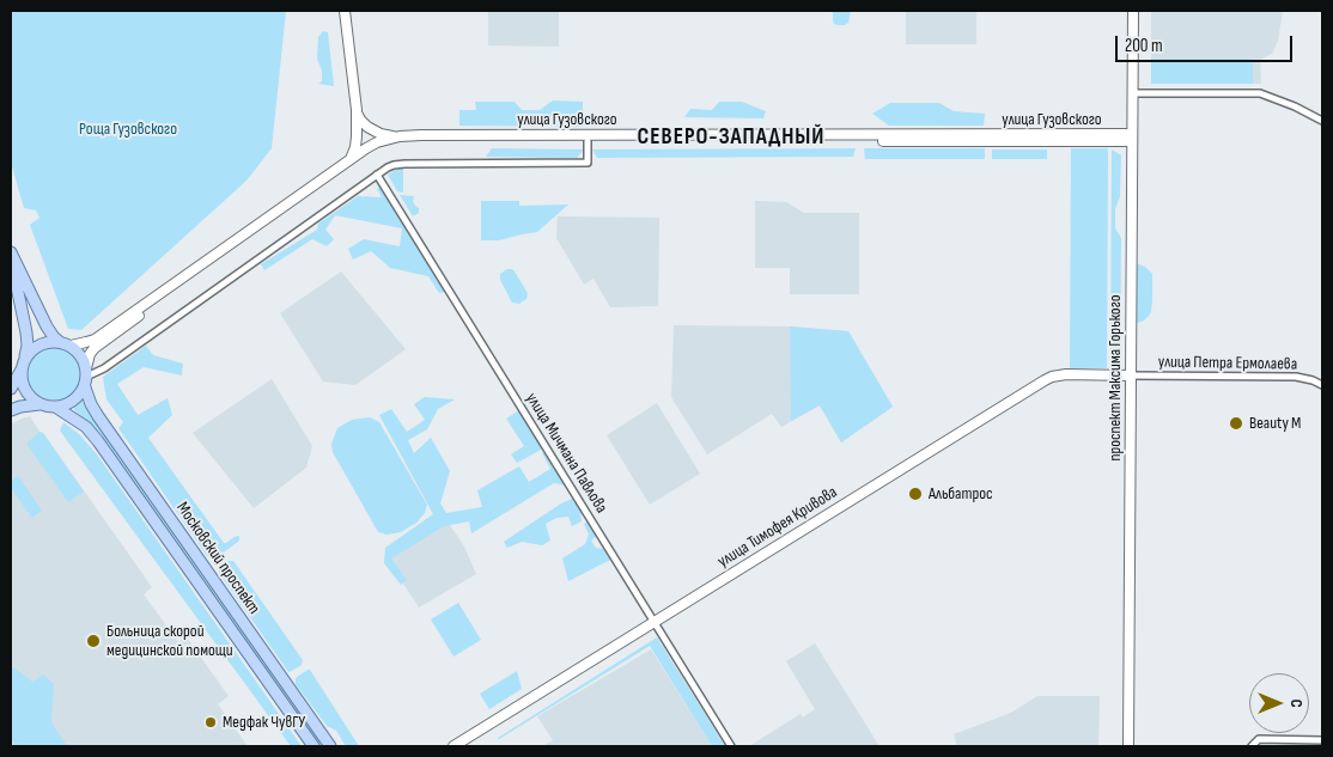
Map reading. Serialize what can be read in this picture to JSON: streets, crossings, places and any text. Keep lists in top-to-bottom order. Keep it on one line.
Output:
{"streets":{"main road":["улица Гузовского","проспект Максима Горького","улица Тимофея Кривова","Московский проспект"],"street":["улица Петра Ермолаева","улица Мичмана Павлова"]},"crossings":[["улица Гузовского","проспект Максима Горького"],["улица Гузовского","Московский проспект"],["улица Петра Ермолаева","проспект Максима Горького"],["улица Петра Ермолаева","улица Тимофея Кривова"],["проспект Максима Горького","улица Тимофея Кривова"],["улица Мичмана Павлова","улица Тимофея Кривова"]],"districts":["СЕВЕРО-ЗАПАДНЫЙ"],"parks":["Роща Гузовского"],"places":["Beauty M","Альбатрос","Больница скорой медицинской помощи","Медфак ЧувГУ"],"scale_bar":"200 m","north":"right"}
